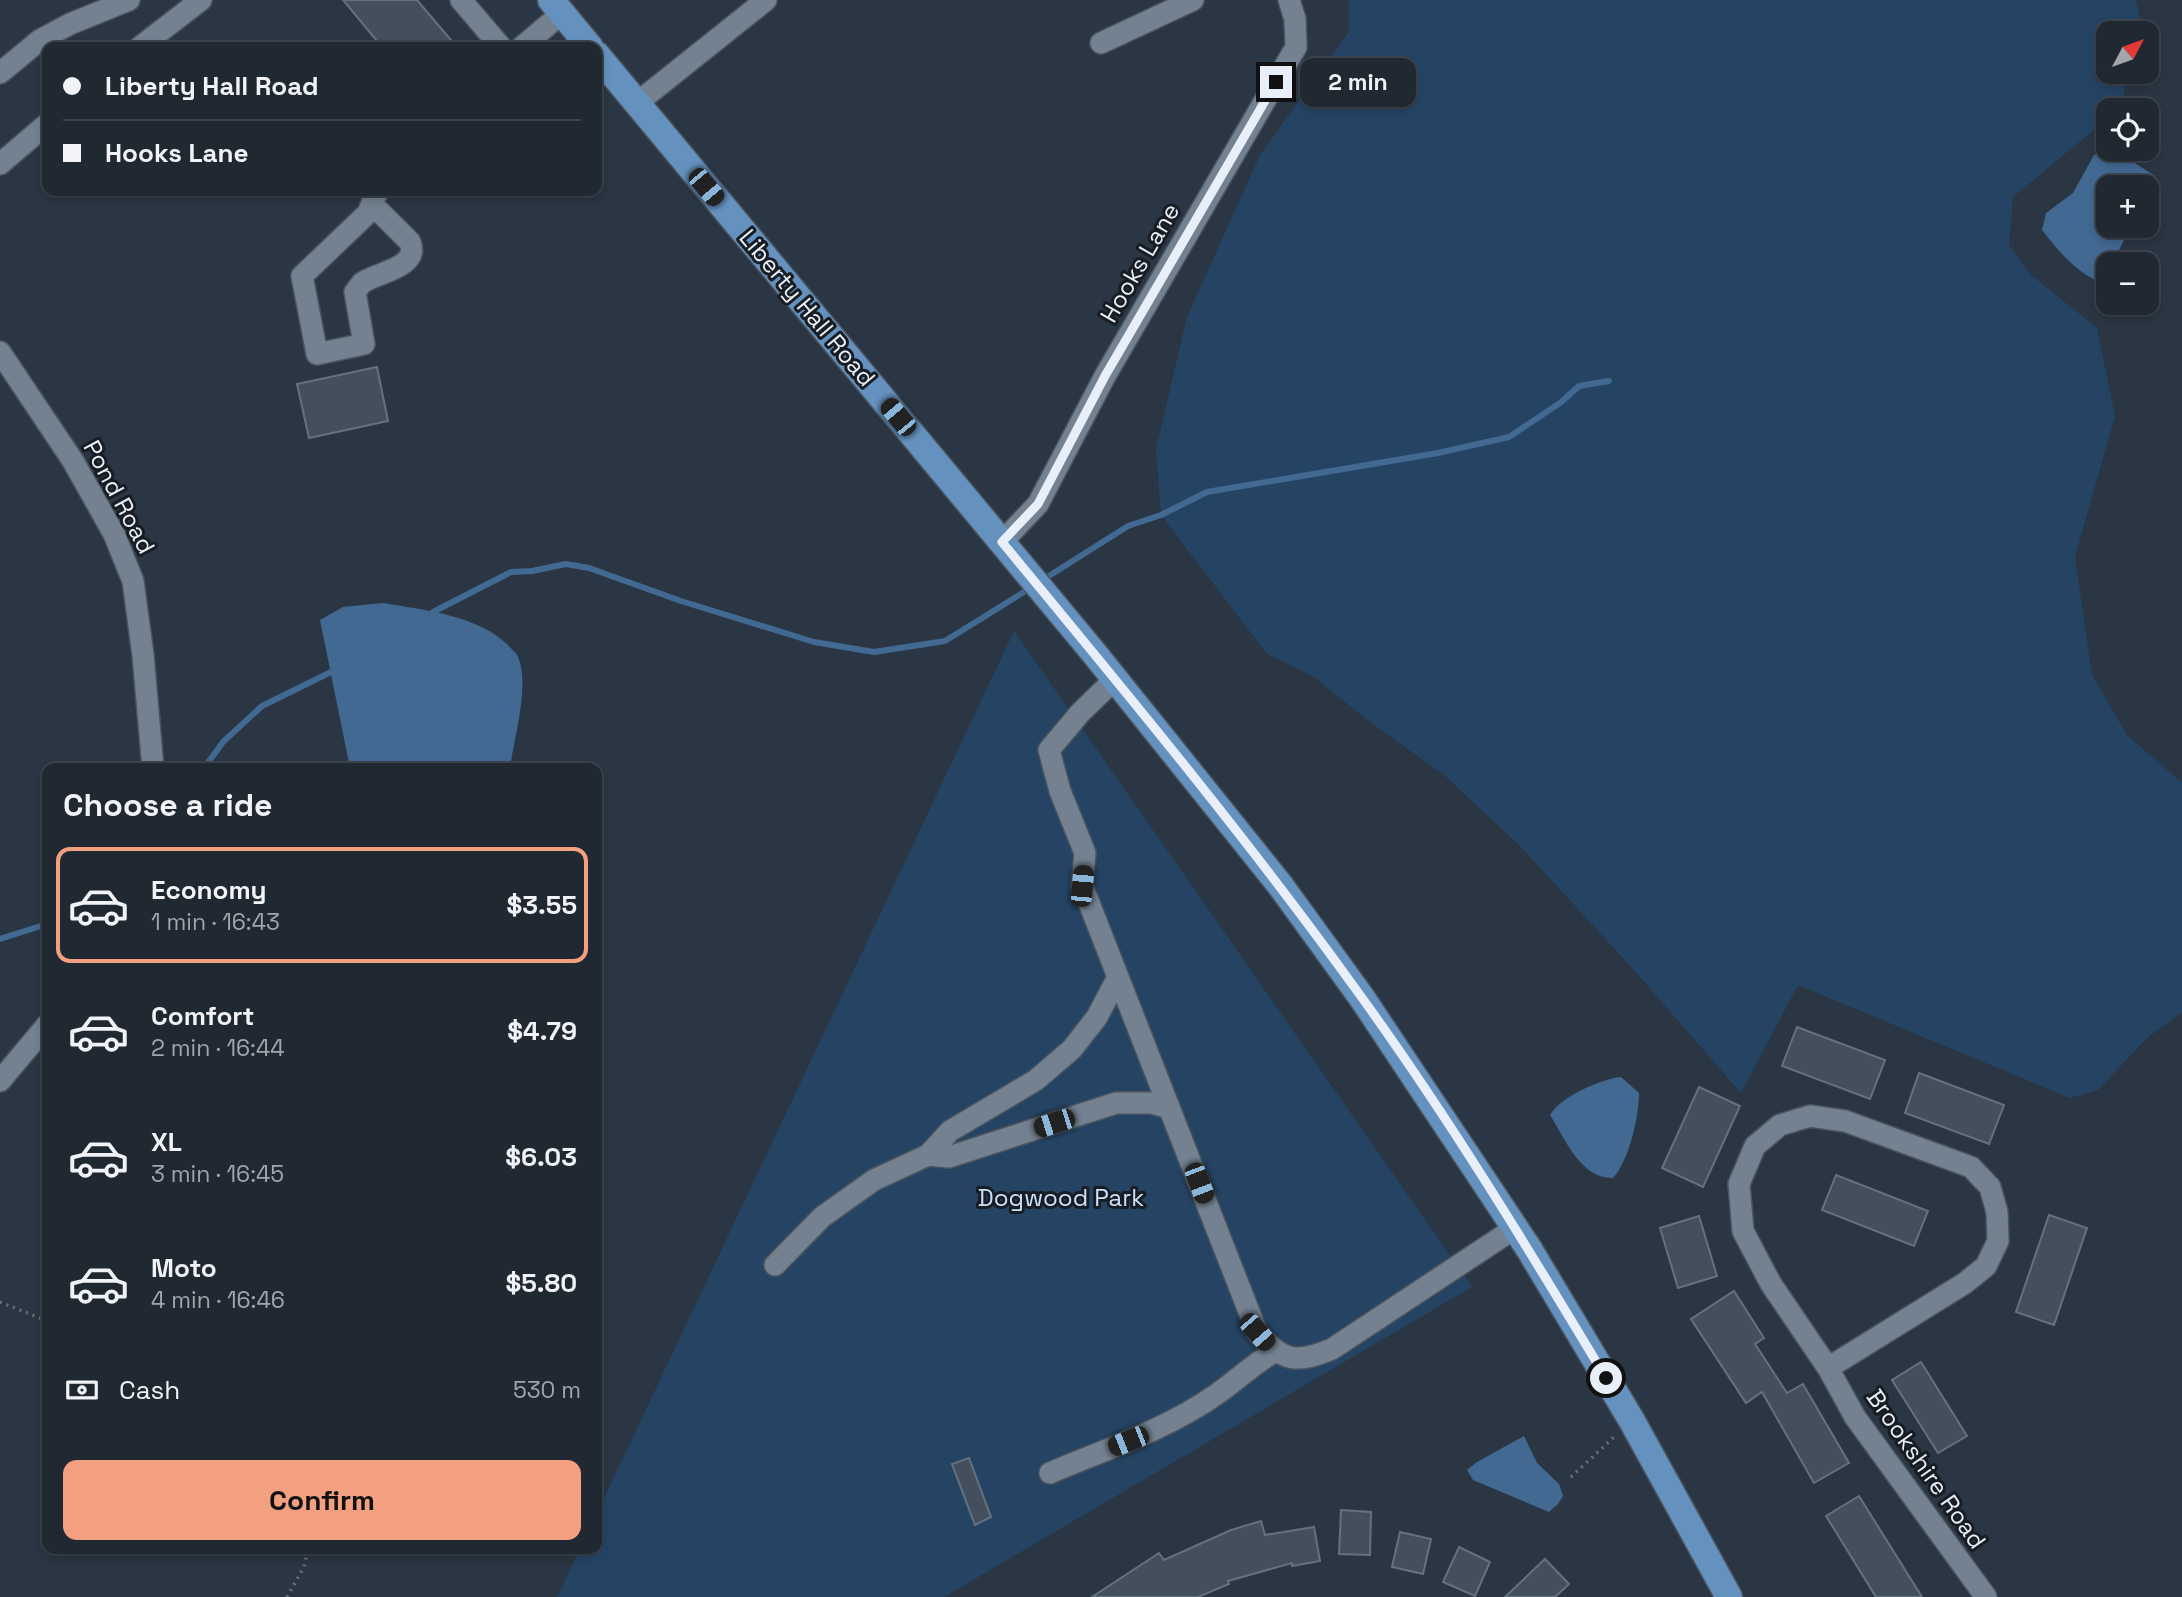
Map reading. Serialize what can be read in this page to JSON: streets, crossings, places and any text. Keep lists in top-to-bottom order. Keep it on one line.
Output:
{"streets":{"main road":["Liberty Hall Road"],"street":["Hooks Lane","Pond Road","Brookshire Road"]},"crossings":[["Hooks Lane","Liberty Hall Road"]],"parks":["Dogwood Park"],"north":"top right","page":{"map_buttons":["+","−"],"banner":["Liberty Hall Road","Hooks Lane"],"bubble":"2 min","heading":"Choose a ride","list":[{"name":"Economy","note":"1 min · 16:43","value":"$3.55"},{"name":"Comfort","note":"2 min · 16:44","value":"$4.79"},{"name":"XL","note":"3 min · 16:45","value":"$6.03"},{"name":"Moto","note":"4 min · 16:46","value":"$5.80"}],"pay":["Cash","530 m"],"buttons":"Confirm"}}
